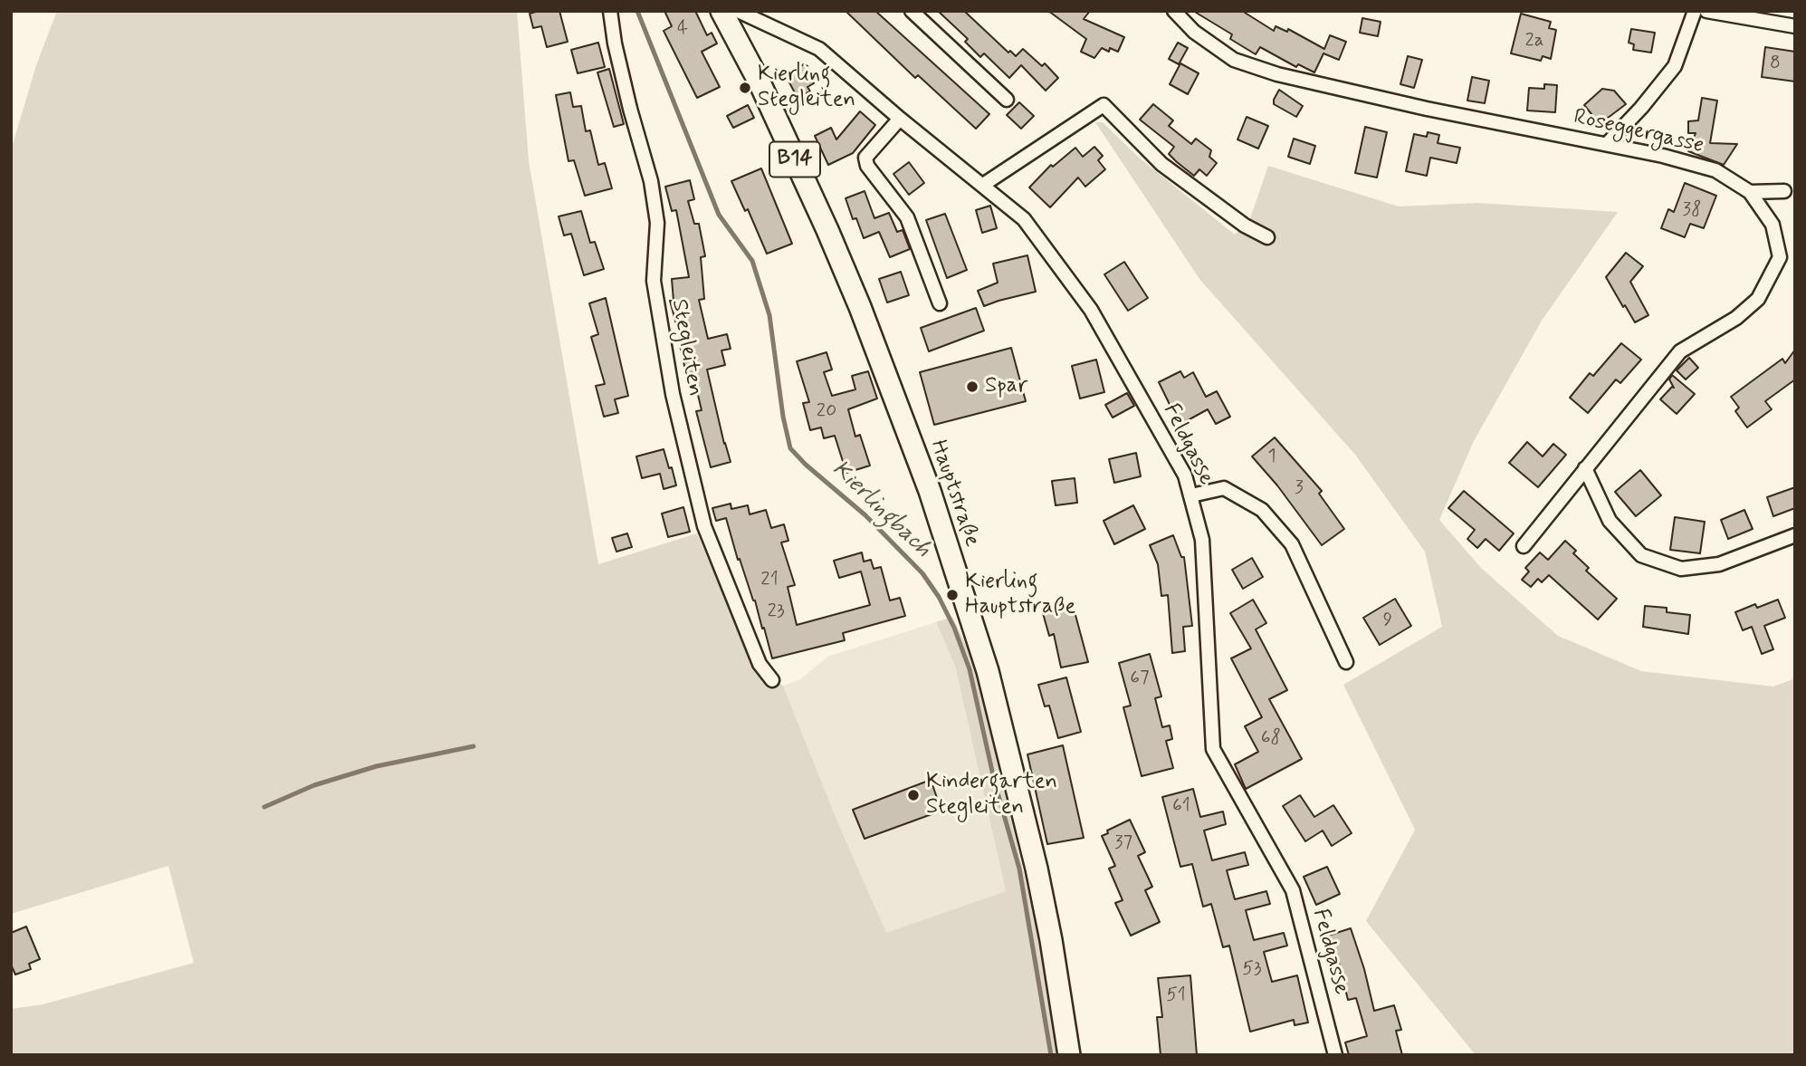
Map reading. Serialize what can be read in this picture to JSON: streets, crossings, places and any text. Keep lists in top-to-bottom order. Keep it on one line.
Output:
{"streets":{"main road":["B14","Hauptstraße"],"street":["Roseggergasse","Stegleiten","Feldgasse"]},"crossings":[["Feldgasse","Hauptstraße"]],"water":["Kierlingbach"],"places":["Kierling Stegleiten","Spar","Kierling Hauptstraße","Kindergarten Stegleiten"],"house_numbers":["4","2a","8","38","20","1","3","21","23","9","67","68","61","37","53","51"]}
